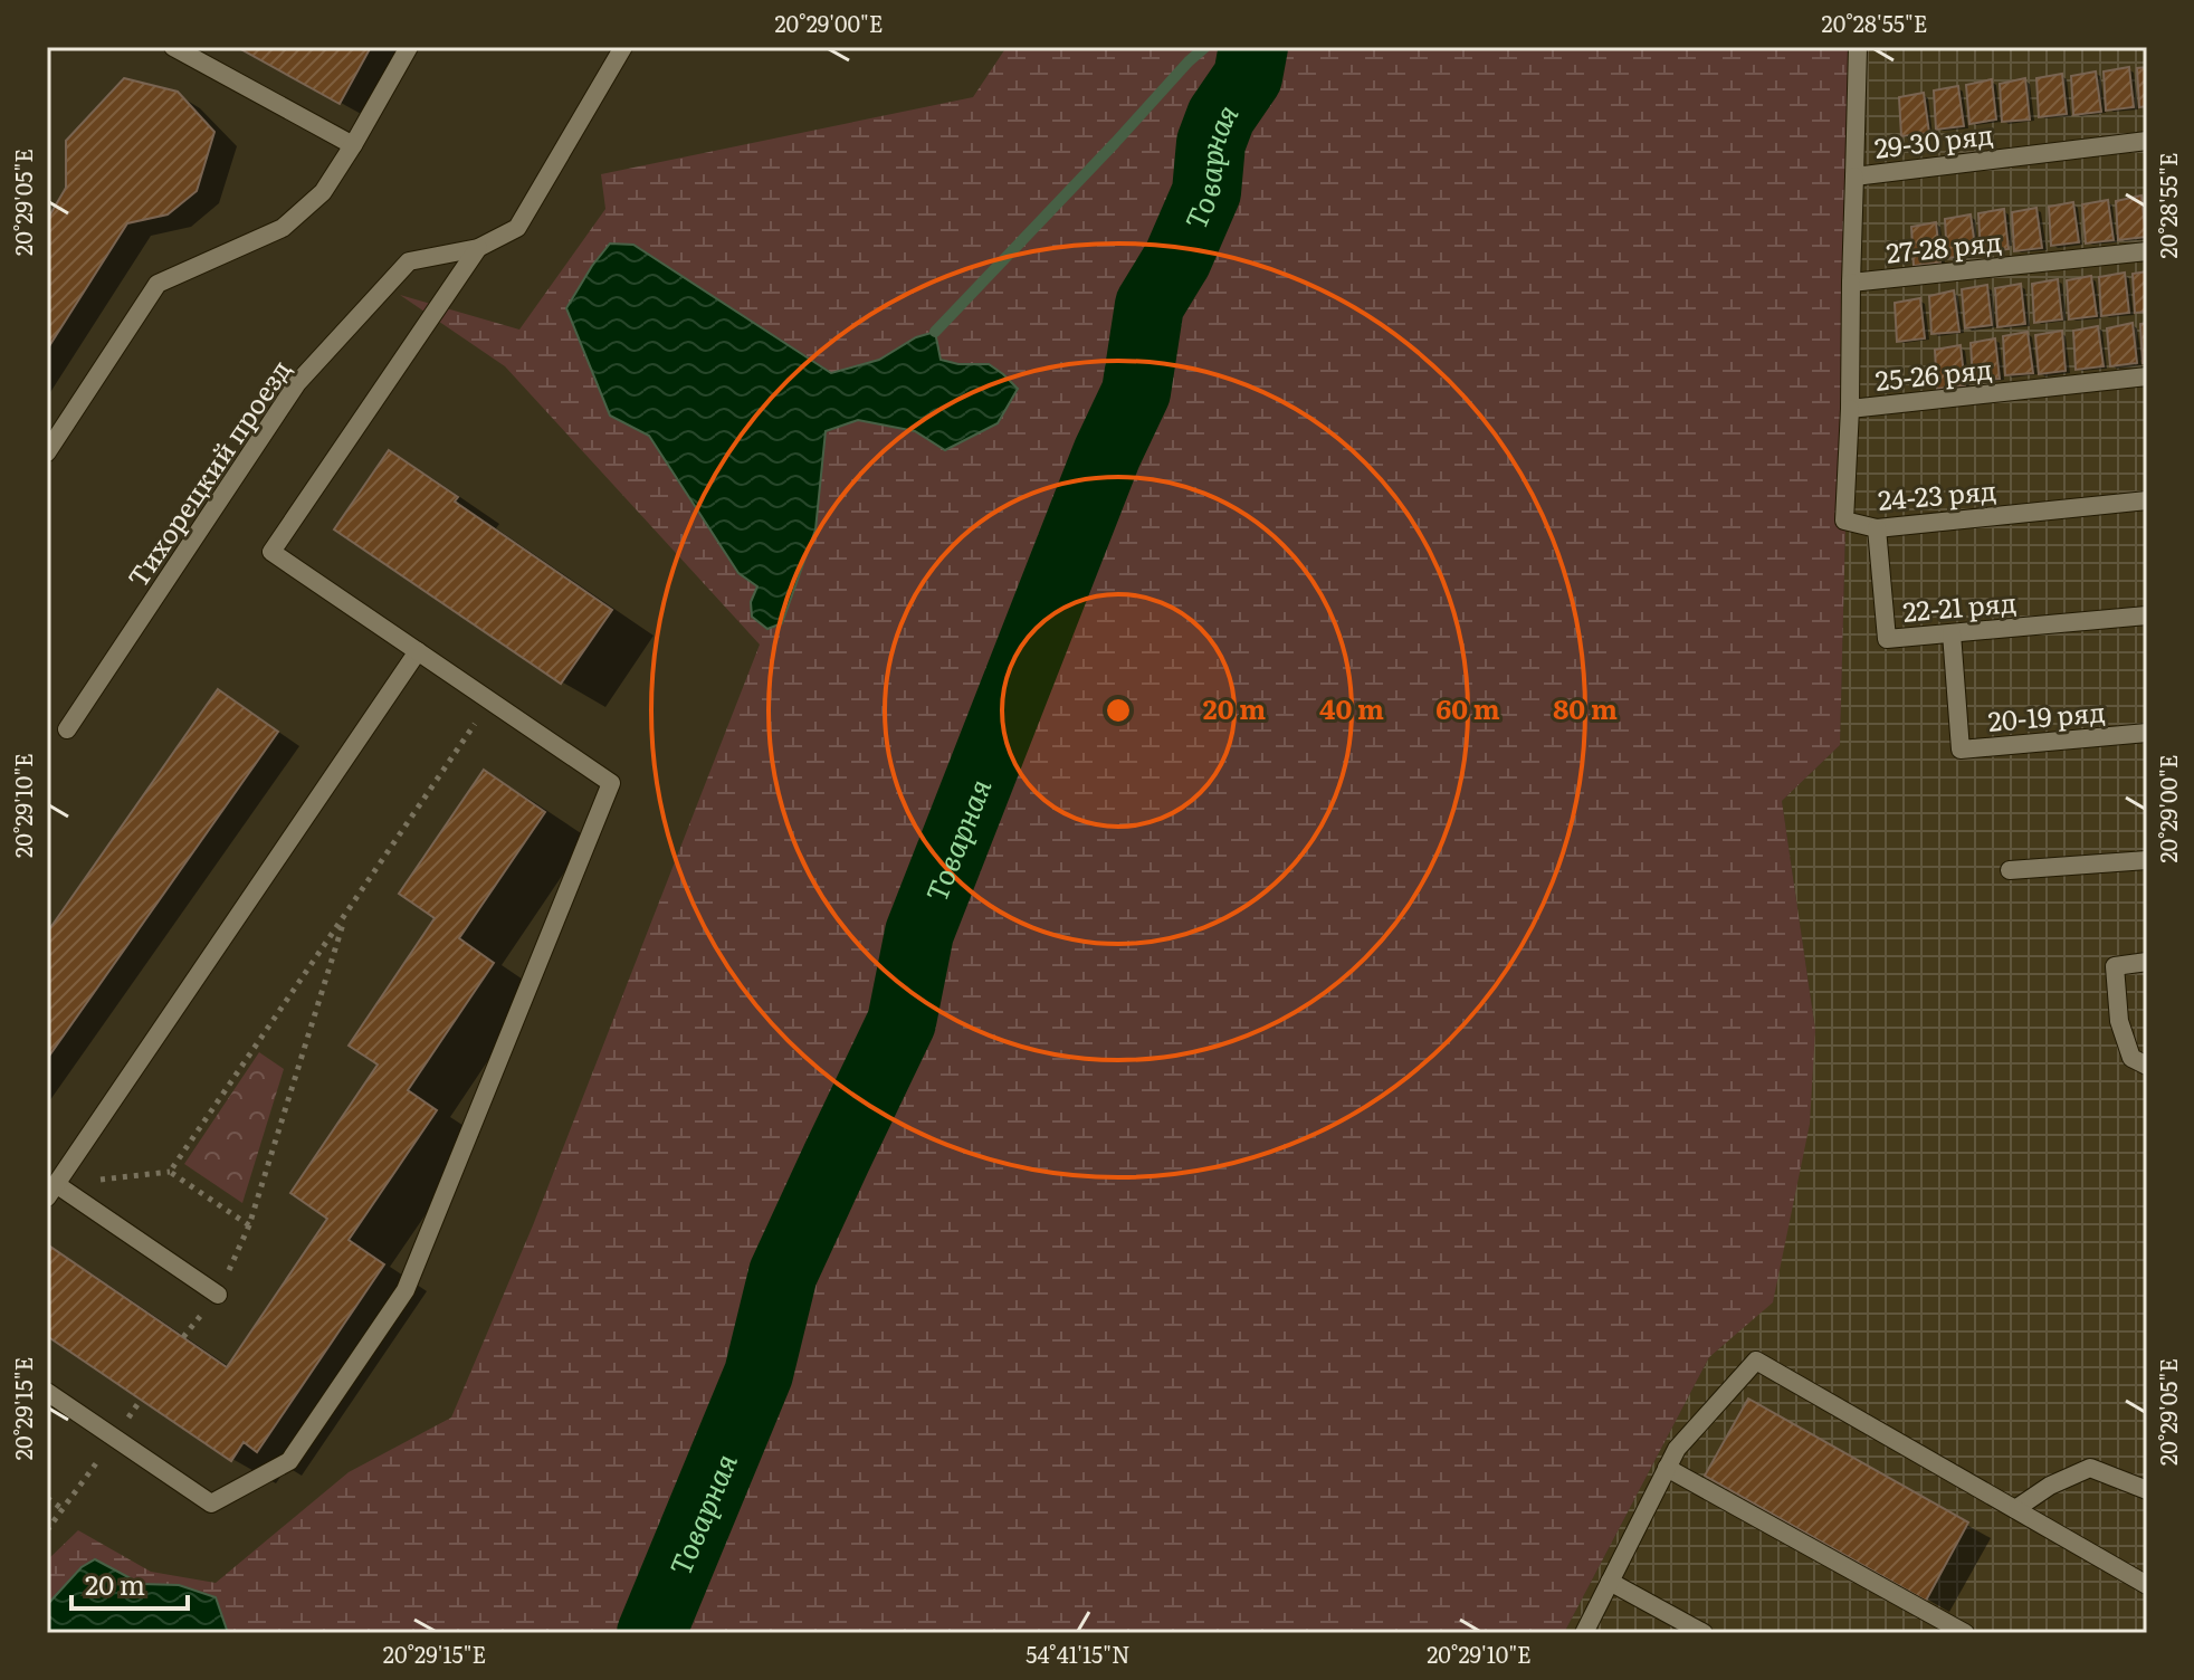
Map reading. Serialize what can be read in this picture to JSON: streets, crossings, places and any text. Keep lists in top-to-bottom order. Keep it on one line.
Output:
{"streets":{"lane":["29-30 ряд","27-28 ряд","25-26 ряд","Тихорецкий проезд","24-23 ряд","22-21 ряд","20-19 ряд"]},"crossings":[["29-30 ряд","27-28 ряд"],["27-28 ряд","25-26 ряд"],["25-26 ряд","24-23 ряд"],["24-23 ряд","22-21 ряд"],["22-21 ряд","20-19 ряд"]],"water":["Товарная"],"scale_bar":"20 m","coordinates":["20°29'00\"E","20°28'55\"E","20°29'05\"E","20°29'10\"E","20°29'15\"E","54°41'15\"N"],"rings":["20 m","40 m","60 m","80 m"]}
